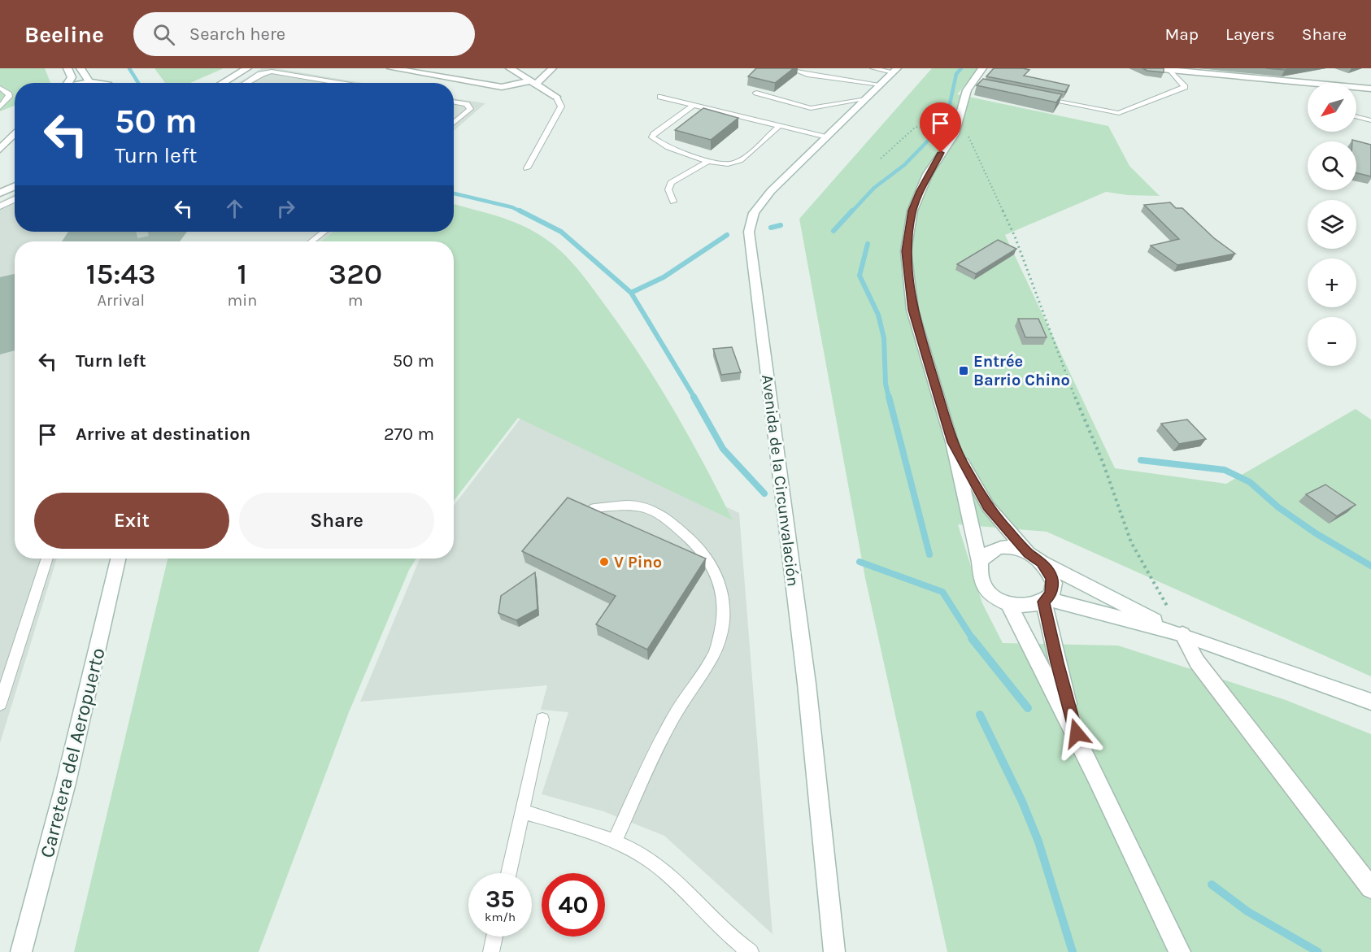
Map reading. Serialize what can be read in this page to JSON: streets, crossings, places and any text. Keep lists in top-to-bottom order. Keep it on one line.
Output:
{"streets":{"street":["Avenida de la Circunvalación","Carretera del Aeropuerto"]},"places":{"transit":["Entrée Barrio Chino"],"other":["V Pino"]},"north":"bottom left","page":{"header":"Beeline","search":"Search here","nav":["Map","Layers","Share"],"map_buttons":["+","−"],"turn":["50 m","Turn left"],"eta":["15:43","Arrival","1","min","320","m"],"list":[{"name":"Turn left","value":"50 m"},{"name":"Arrive at destination","value":"270 m"}],"buttons":["Exit","Share"],"speed":"35 km/h","limit":"40"}}
